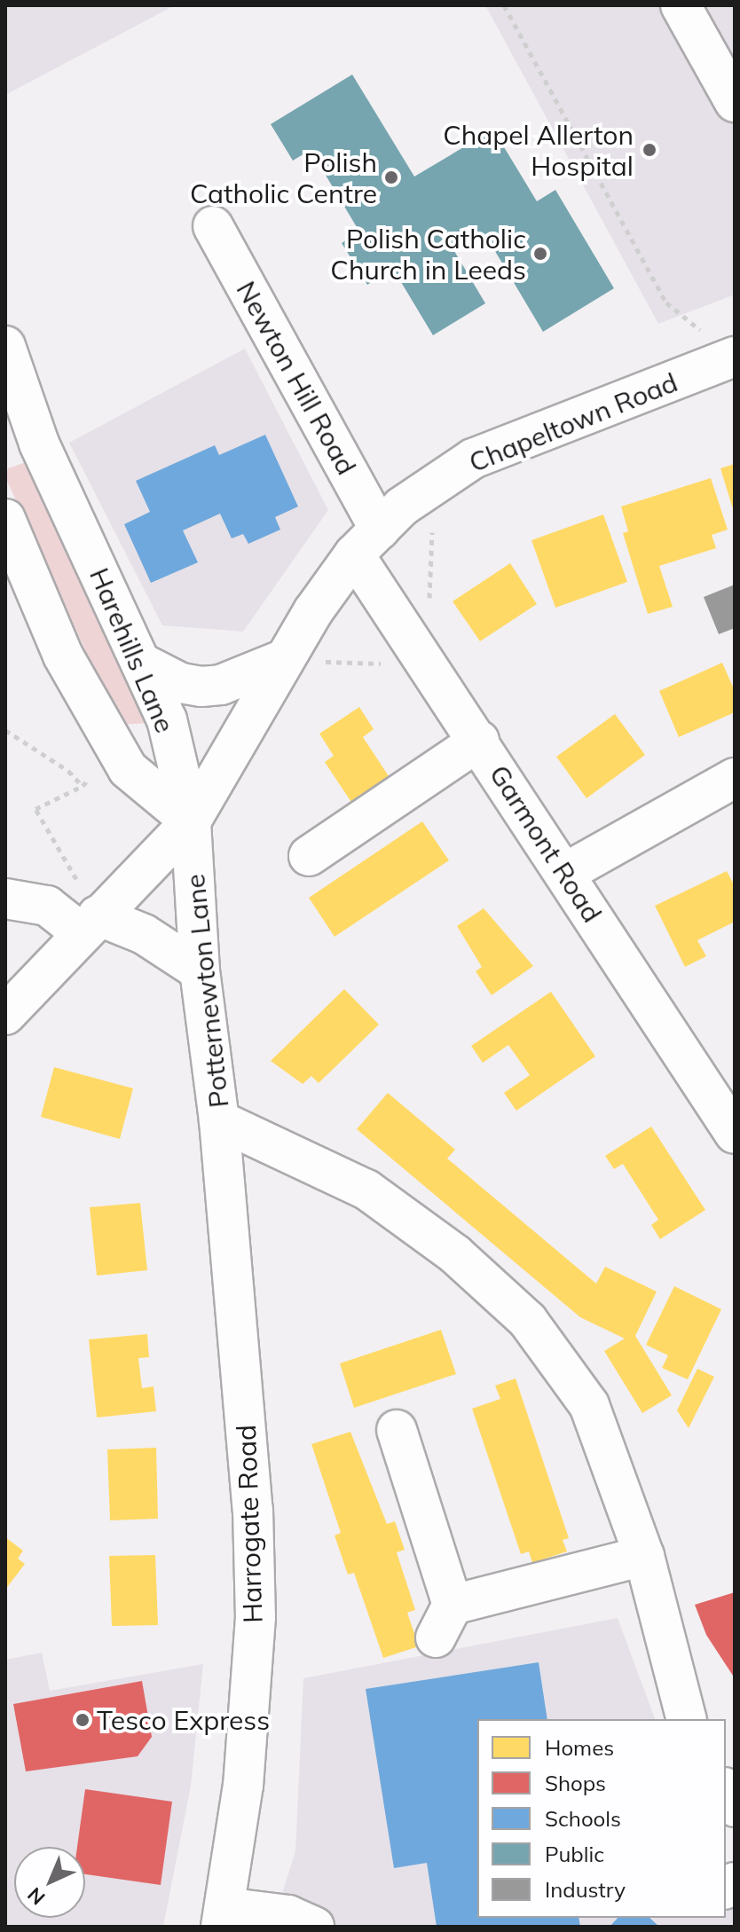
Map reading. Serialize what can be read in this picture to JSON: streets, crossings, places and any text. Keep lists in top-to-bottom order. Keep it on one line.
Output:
{"streets":{"street":["Newton Hill Road","Chapeltown Road","Harehills Lane","Garmont Road","Potternewton Lane","Harrogate Road"]},"crossings":[["Newton Hill Road","Chapeltown Road"],["Newton Hill Road","Garmont Road"],["Chapeltown Road","Harehills Lane"],["Chapeltown Road","Garmont Road"],["Chapeltown Road","Potternewton Lane"],["Harehills Lane","Potternewton Lane"],["Potternewton Lane","Harrogate Road"]],"places":["Chapel Allerton Hospital","Polish Catholic Centre","Polish Catholic Church in Leeds","Tesco Express"],"legend":["Homes","Shops","Schools","Public","Industry"],"north":"bottom left"}
